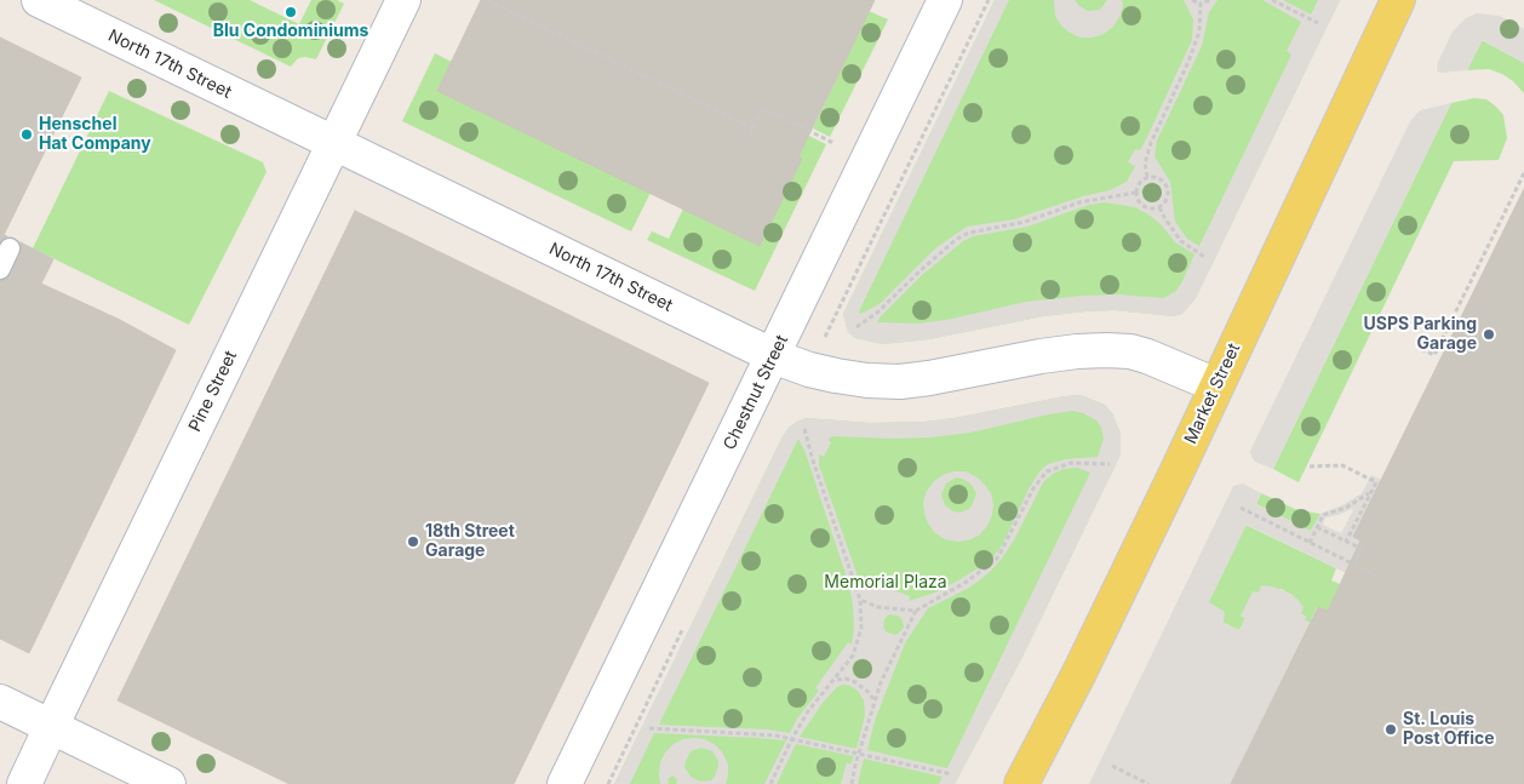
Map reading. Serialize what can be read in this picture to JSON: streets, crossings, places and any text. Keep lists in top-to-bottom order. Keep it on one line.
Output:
{"streets":{"main road":["Market Street"],"street":["North 17th Street","Pine Street","Chestnut Street"]},"crossings":[["North 17th Street","Pine Street"],["North 17th Street","Chestnut Street"],["North 17th Street","Market Street"]],"parks":["Memorial Plaza"],"places":["Blu Condominiums","Henschel Hat Company","USPS Parking Garage","18th Street Garage","St. Louis Post Office"]}
